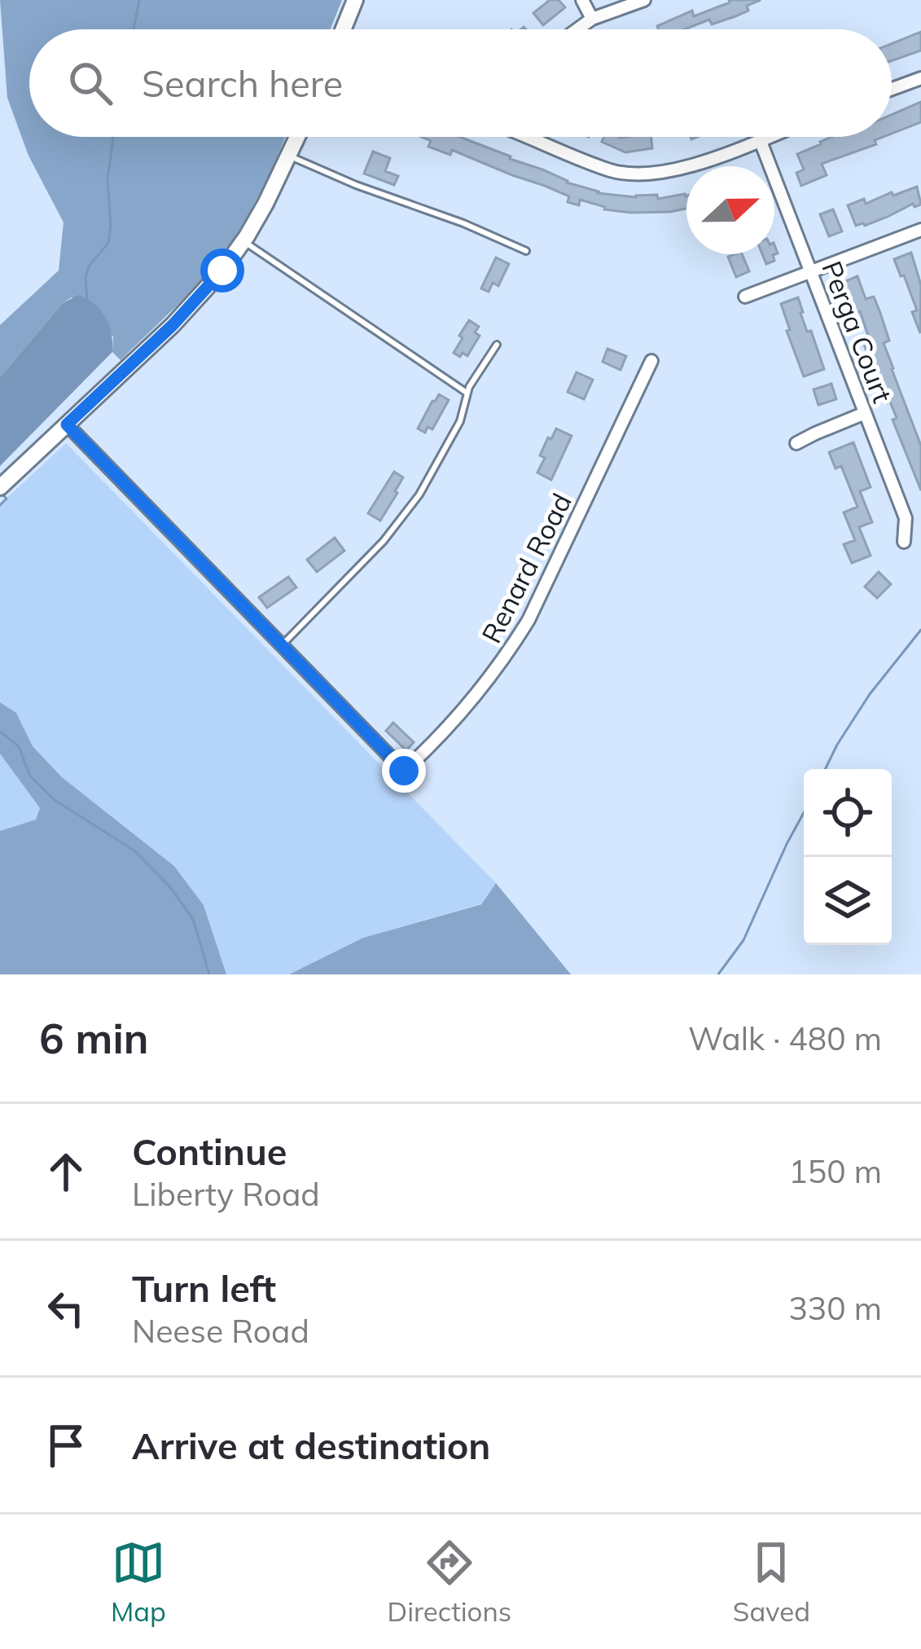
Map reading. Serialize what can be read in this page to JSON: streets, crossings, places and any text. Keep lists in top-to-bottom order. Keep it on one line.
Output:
{"streets":{"street":["Perga Court","Renard Road"]},"north":"right","page":{"search":"Search here","heading":["6 min","Walk · 480 m"],"list":[["Continue","Liberty Road","150 m"],["Turn left","Neese Road","330 m"],"Arrive at destination"],"nav":["Map","Directions","Saved"]}}
